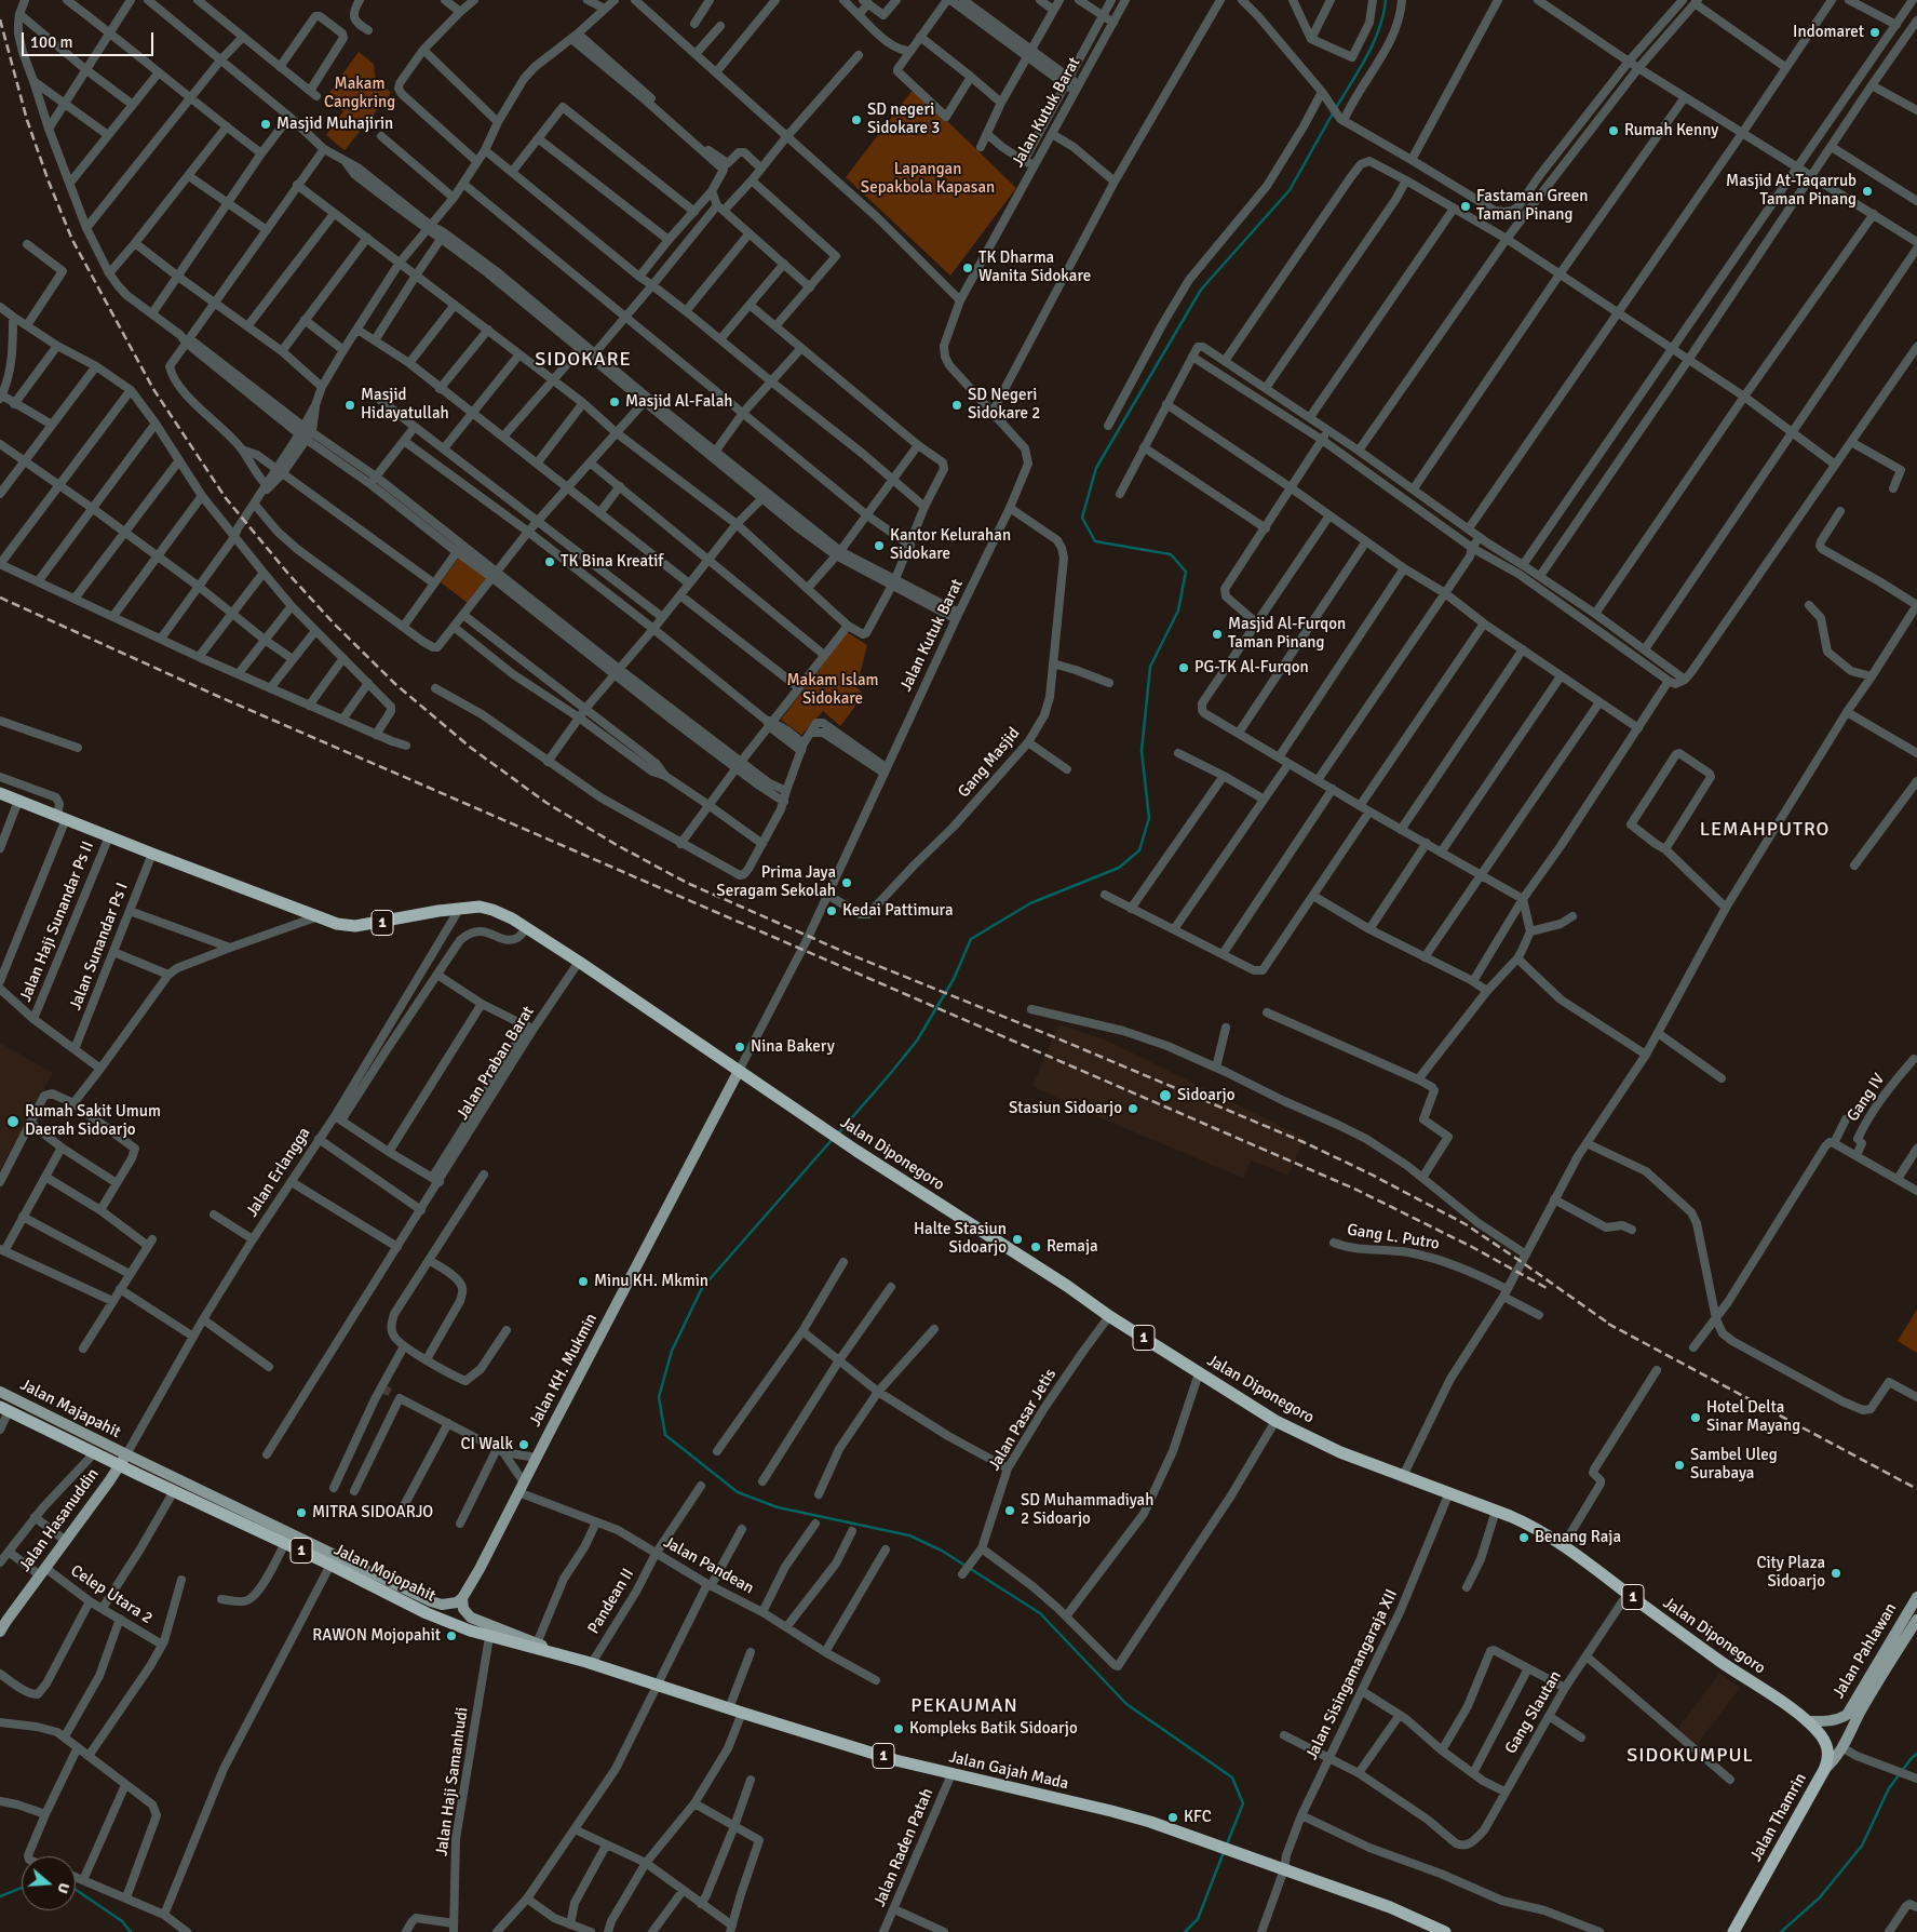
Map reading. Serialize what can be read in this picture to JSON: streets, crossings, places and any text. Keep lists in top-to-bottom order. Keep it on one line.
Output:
{"streets":{"highway":["1","Jalan Diponegoro","Jalan Majapahit","Jalan Mojopahit","Jalan Gajah Mada","Jalan Thamrin"],"main road":["Jalan KH. Mukmin","Jalan Hasanuddin","Jalan Pahlawan"],"street":["Jalan Kutuk Barat","Gang Masjid","Jalan Haji Sunandar Ps II","Jalan Sunandar Ps I","Jalan Praban Barat","Gang IV","Jalan Erlangga","Gang L. Putro","Jalan Pasar Jetis","Jalan Pandean","Celep Utara 2","Pandean II","Jalan Sisingamangaraja XII","Gang Slautan","Jalan Haji Samanhudi","Jalan Raden Patah"]},"crossings":[["Jalan Kutuk Barat","Gang Masjid"],["Jalan Kutuk Barat","1"],["Jalan Kutuk Barat","Jalan Diponegoro"],["Jalan Kutuk Barat","Jalan KH. Mukmin"],["Jalan Haji Sunandar Ps II","1"],["1","Jalan Sunandar Ps I"],["1","Jalan Praban Barat"],["1","Jalan Diponegoro"],["1","Jalan Erlangga"],["1","Jalan KH. Mukmin"],["Jalan Diponegoro","Jalan KH. Mukmin"],["Jalan Diponegoro","Jalan Pasar Jetis"],["Jalan Diponegoro","Jalan Pahlawan"],["Jalan Diponegoro","Jalan Sisingamangaraja XII"],["Jalan Diponegoro","Gang Slautan"],["Jalan Diponegoro","Jalan Thamrin"],["Jalan Erlangga","Jalan Majapahit"],["Jalan Erlangga","Jalan Hasanuddin"],["Jalan Erlangga","Jalan Mojopahit"],["Jalan KH. Mukmin","Jalan Pandean"],["Jalan KH. Mukmin","Jalan Mojopahit"],["Jalan KH. Mukmin","Jalan Gajah Mada"],["Jalan Majapahit","Jalan Hasanuddin"],["Jalan Majapahit","Jalan Mojopahit"],["Jalan Hasanuddin","Jalan Mojopahit"],["Jalan Hasanuddin","Celep Utara 2"],["Jalan Pandean","Pandean II"],["Jalan Mojopahit","Jalan Gajah Mada"],["Jalan Mojopahit","Jalan Haji Samanhudi"],["Pandean II","Jalan Gajah Mada"],["Jalan Pahlawan","Jalan Thamrin"],["Jalan Sisingamangaraja XII","Jalan Gajah Mada"],["Jalan Gajah Mada","Jalan Haji Samanhudi"],["Jalan Gajah Mada","Jalan Raden Patah"]],"districts":["SIDOKARE","LEMAHPUTRO","PEKAUMAN","SIDOKUMPUL"],"parks":["Makam Cangkring","Lapangan Sepakbola Kapasan","Makam Islam Sidokare"],"places":["Indomaret","SD negeri Sidokare 3","Masjid Muhajirin","Rumah Kenny","Masjid At-Taqarrub Taman Pinang","Fastaman Green Taman Pinang","TK Dharma Wanita Sidokare","Masjid Al-Falah","Masjid Hidayatullah","SD Negeri Sidokare 2","Kantor Kelurahan Sidokare","TK Bina Kreatif","Masjid Al-Furqon Taman Pinang","PG-TK Al-Furqon","Prima Jaya Seragam Sekolah","Kedai Pattimura","Nina Bakery","Sidoarjo","Stasiun Sidoarjo","Rumah Sakit Umum Daerah Sidoarjo","Halte Stasiun Sidoarjo","Remaja","Minu KH. Mkmin","Hotel Delta Sinar Mayang","CI Walk","Sambel Uleg Surabaya","SD Muhammadiyah 2 Sidoarjo","MITRA SIDOARJO","Benang Raja","City Plaza Sidoarjo","RAWON Mojopahit","Kompleks Batik Sidoarjo","KFC"],"scale_bar":"100 m","north":"right"}
